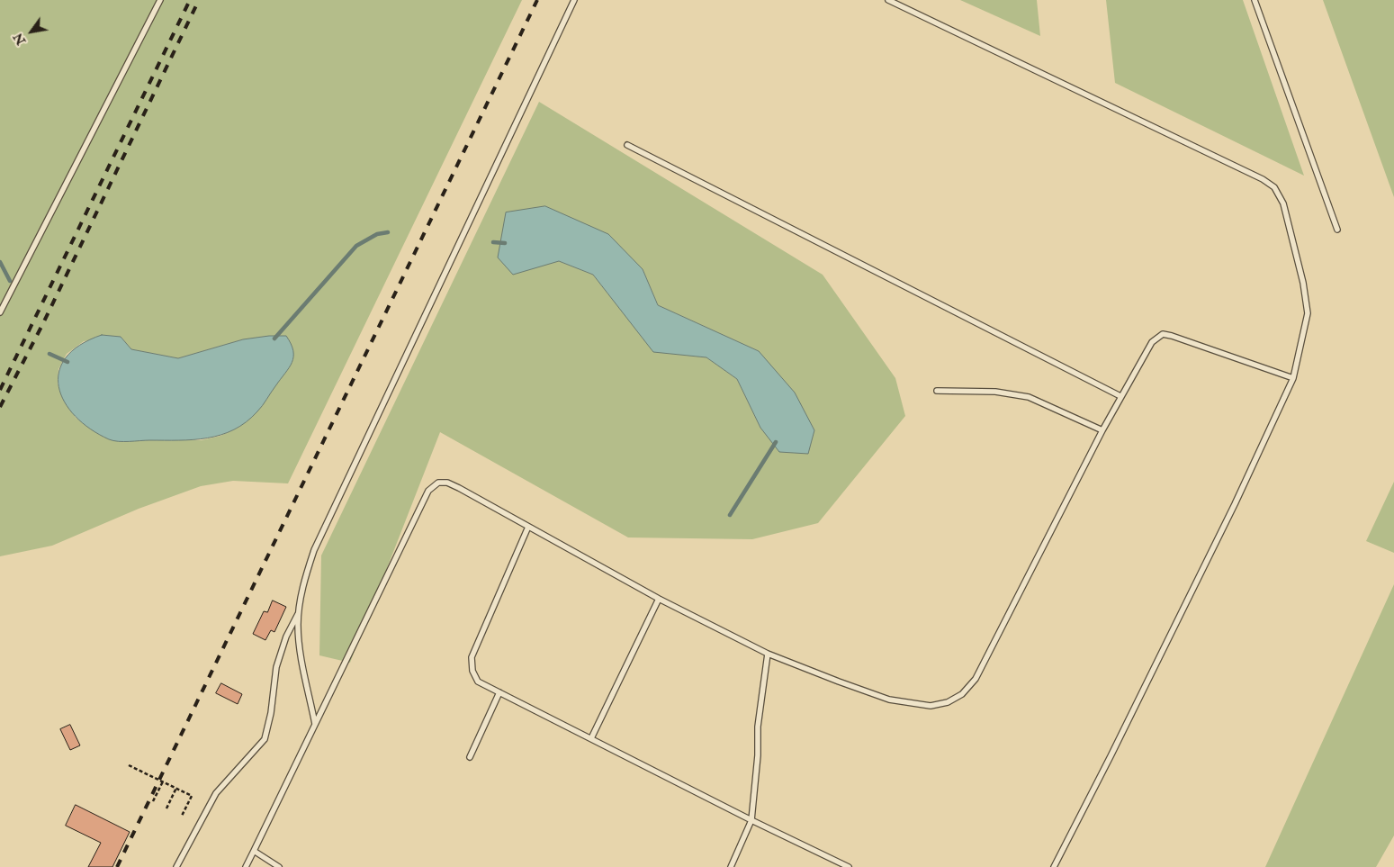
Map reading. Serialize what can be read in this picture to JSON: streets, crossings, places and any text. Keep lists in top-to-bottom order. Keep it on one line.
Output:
{"north":"bottom left"}
